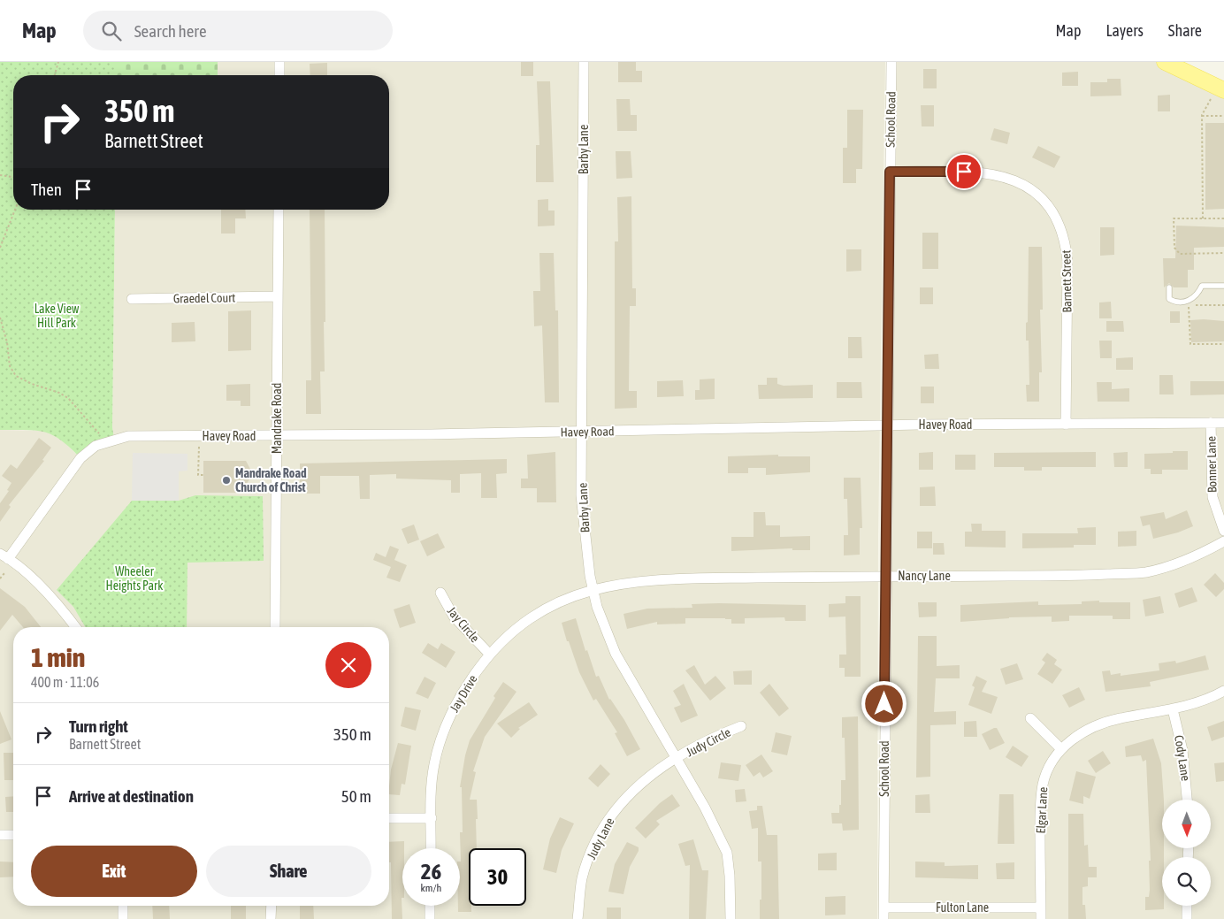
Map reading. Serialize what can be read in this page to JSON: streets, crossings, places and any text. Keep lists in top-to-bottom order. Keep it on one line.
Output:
{"streets":{"street":["School Road","Barby Lane","Barnett Street","Graedel Court","Mandrake Road","Havey Road","Bonner Lane","Nancy Lane","Jay Circle","Jay Drive","Judy Circle","Cody Lane","Elgar Lane","Judy Lane","Fulton Lane"]},"crossings":[["School Road","Barnett Street"],["School Road","Havey Road"],["School Road","Nancy Lane"],["School Road","Fulton Lane"],["Barby Lane","Havey Road"],["Barby Lane","Nancy Lane"],["Barby Lane","Jay Drive"],["Barby Lane","Judy Circle"],["Barby Lane","Judy Lane"],["Barnett Street","Havey Road"],["Graedel Court","Mandrake Road"],["Mandrake Road","Havey Road"],["Havey Road","Bonner Lane"],["Nancy Lane","Jay Drive"],["Jay Circle","Jay Drive"],["Judy Circle","Judy Lane"],["Cody Lane","Elgar Lane"],["Elgar Lane","Fulton Lane"]],"parks":["Lake View Hill Park","Wheeler Heights Park"],"places":["Mandrake Road Church of Christ"],"north":"bottom","page":{"header":"Map","search":"Search here","nav":["Map","Layers","Share"],"turn":["350 m","Barnett Street"],"then":"Then","heading":["1 min","400 m · 11:06"],"list":[{"name":"Turn right","note":"Barnett Street","value":"350 m"},{"name":"Arrive at destination","value":"50 m"}],"buttons":["Exit","Share"],"speed":"26 km/h","limit":"30"}}
